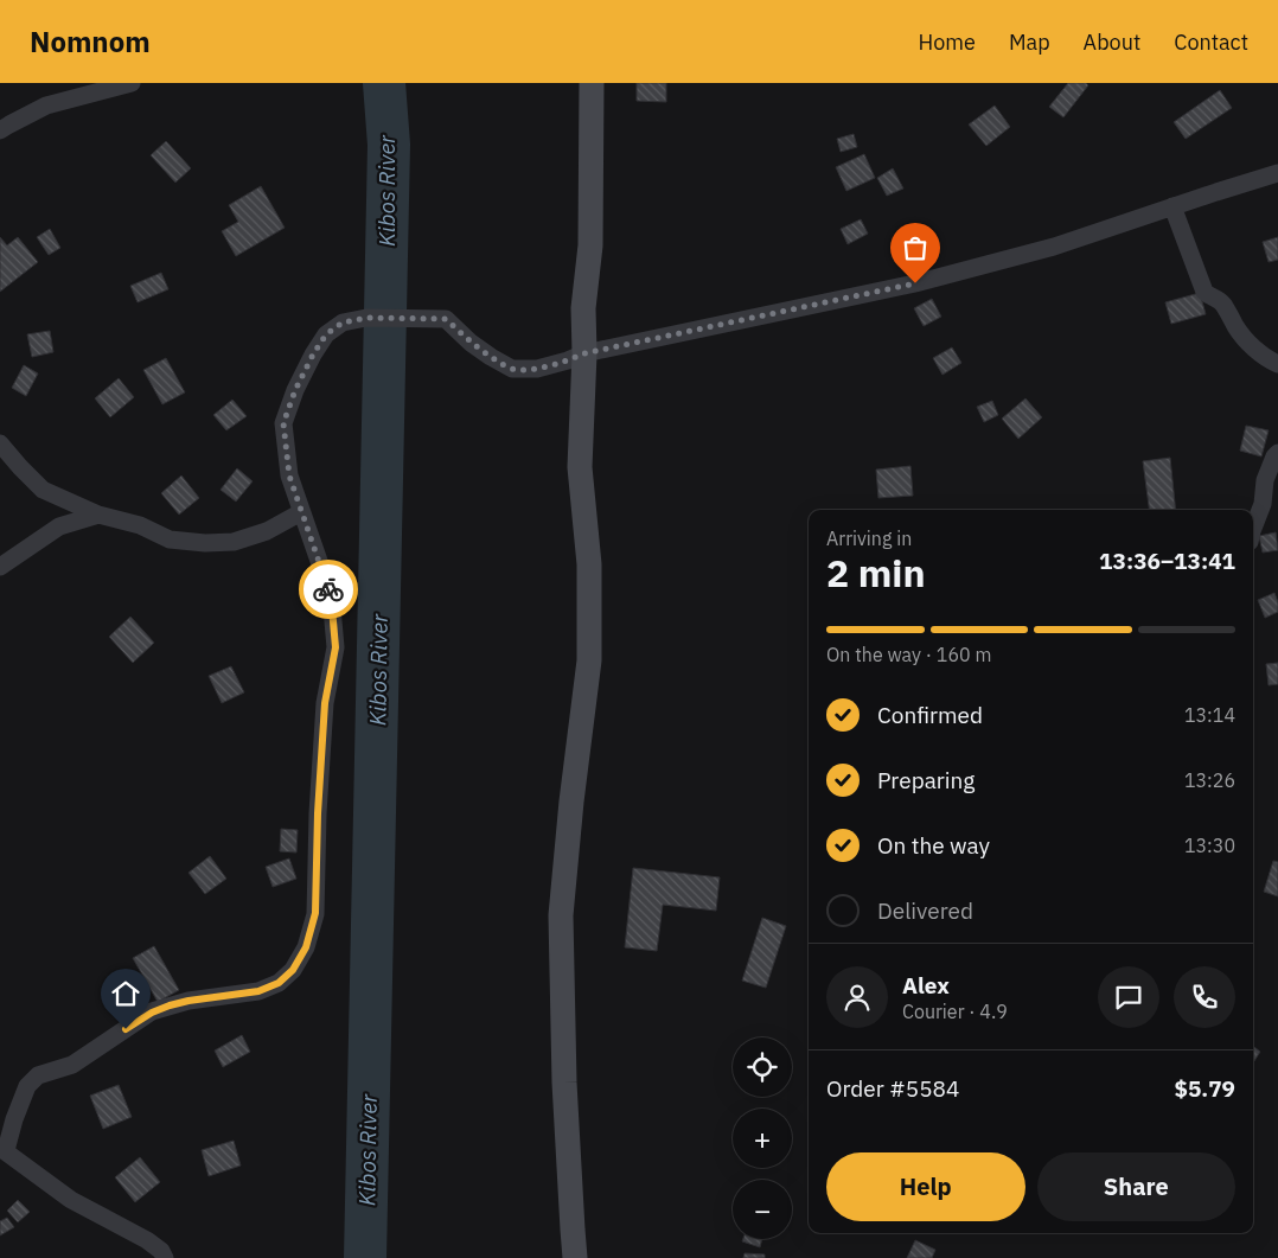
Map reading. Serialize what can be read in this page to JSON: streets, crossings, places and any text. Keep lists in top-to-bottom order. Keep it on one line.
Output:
{"water":["Kibos River"],"page":{"header":"Nomnom","nav":["Home","Map","About","Contact"],"heading":["2 min","Arriving in","13:36–13:41"],"panel":["Alex","Courier · 4.9","Order #5584","$5.79"],"bar":"On the way · 160 m","list":[["Confirmed","13:14"],["Preparing","13:26"],["On the way","13:30"],"Delivered"],"map_buttons":["+","−"],"buttons":["Help","Share"]}}
